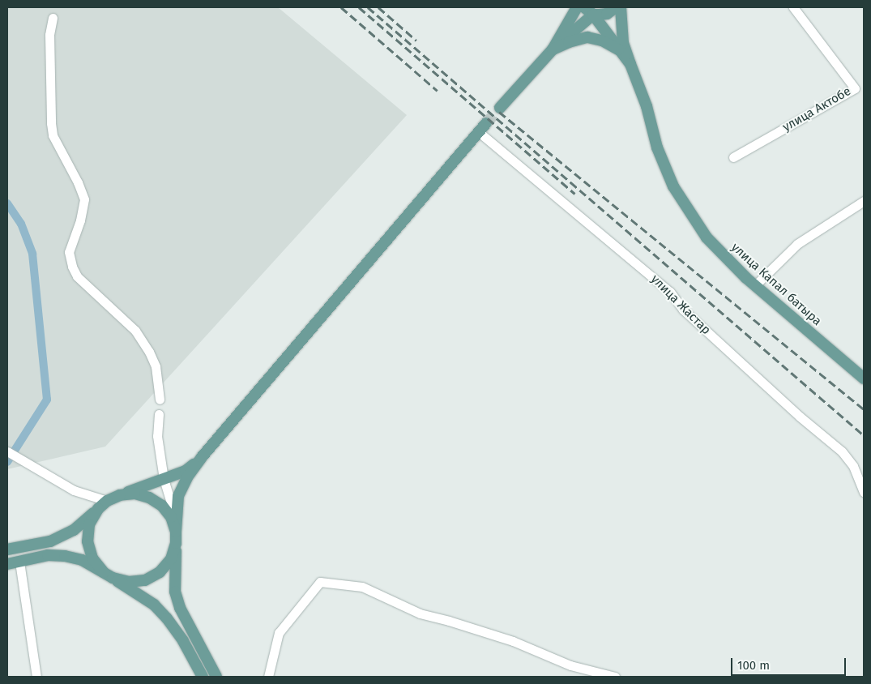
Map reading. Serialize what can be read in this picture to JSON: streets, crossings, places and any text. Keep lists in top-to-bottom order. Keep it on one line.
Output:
{"streets":{"main road":["улица Капал батыра"],"street":["улица Актобе","улица Жастар"]},"scale_bar":"100 m"}
